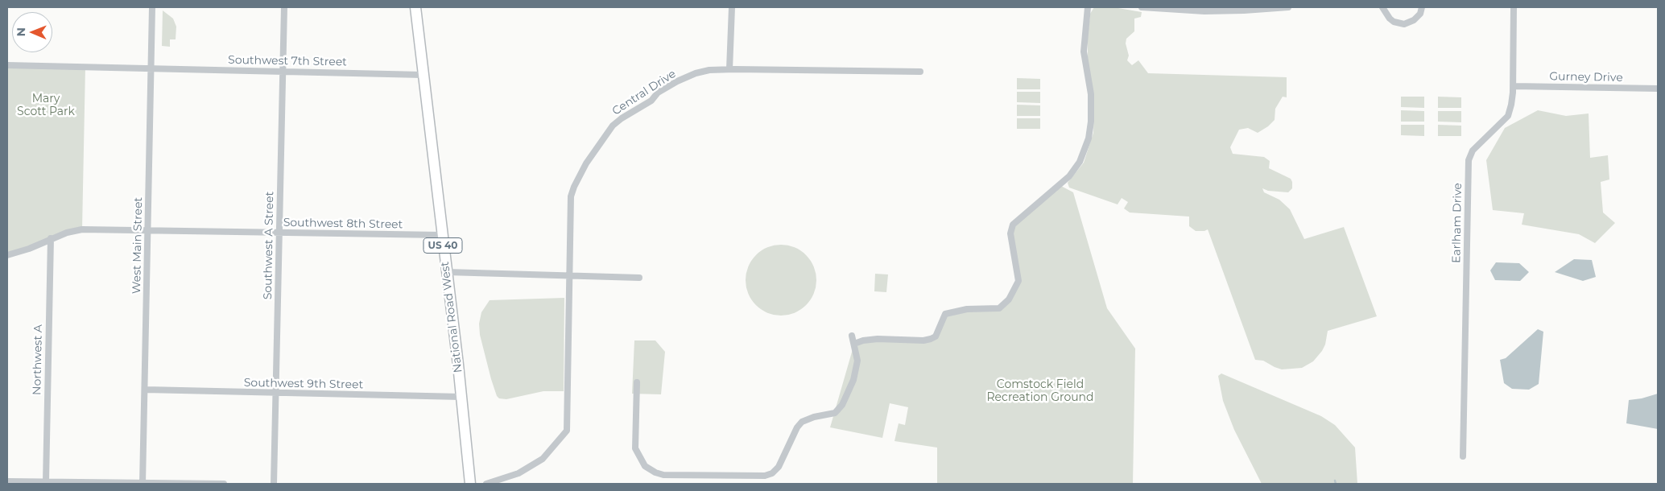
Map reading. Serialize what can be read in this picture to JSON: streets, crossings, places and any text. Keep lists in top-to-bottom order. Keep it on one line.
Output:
{"streets":{"main road":["US 40","National Road West"],"street":["Southwest 7th Street","Gurney Drive","Central Drive","Earlham Drive","Southwest 8th Street","West Main Street","Southwest A Street","Northwest A","Southwest 9th Street"]},"crossings":[["Southwest 7th Street","West Main Street"],["Southwest 7th Street","Southwest A Street"],["Southwest 7th Street","National Road West"],["Gurney Drive","Earlham Drive"],["Southwest 8th Street","West Main Street"],["Southwest 8th Street","Southwest A Street"],["Southwest 8th Street","National Road West"],["Southwest 8th Street","Northwest A"],["West Main Street","Southwest 9th Street"],["Southwest A Street","Southwest 9th Street"],["National Road West","Southwest 9th Street"]],"parks":["Mary Scott Park","Comstock Field Recreation Ground"],"north":"left"}
